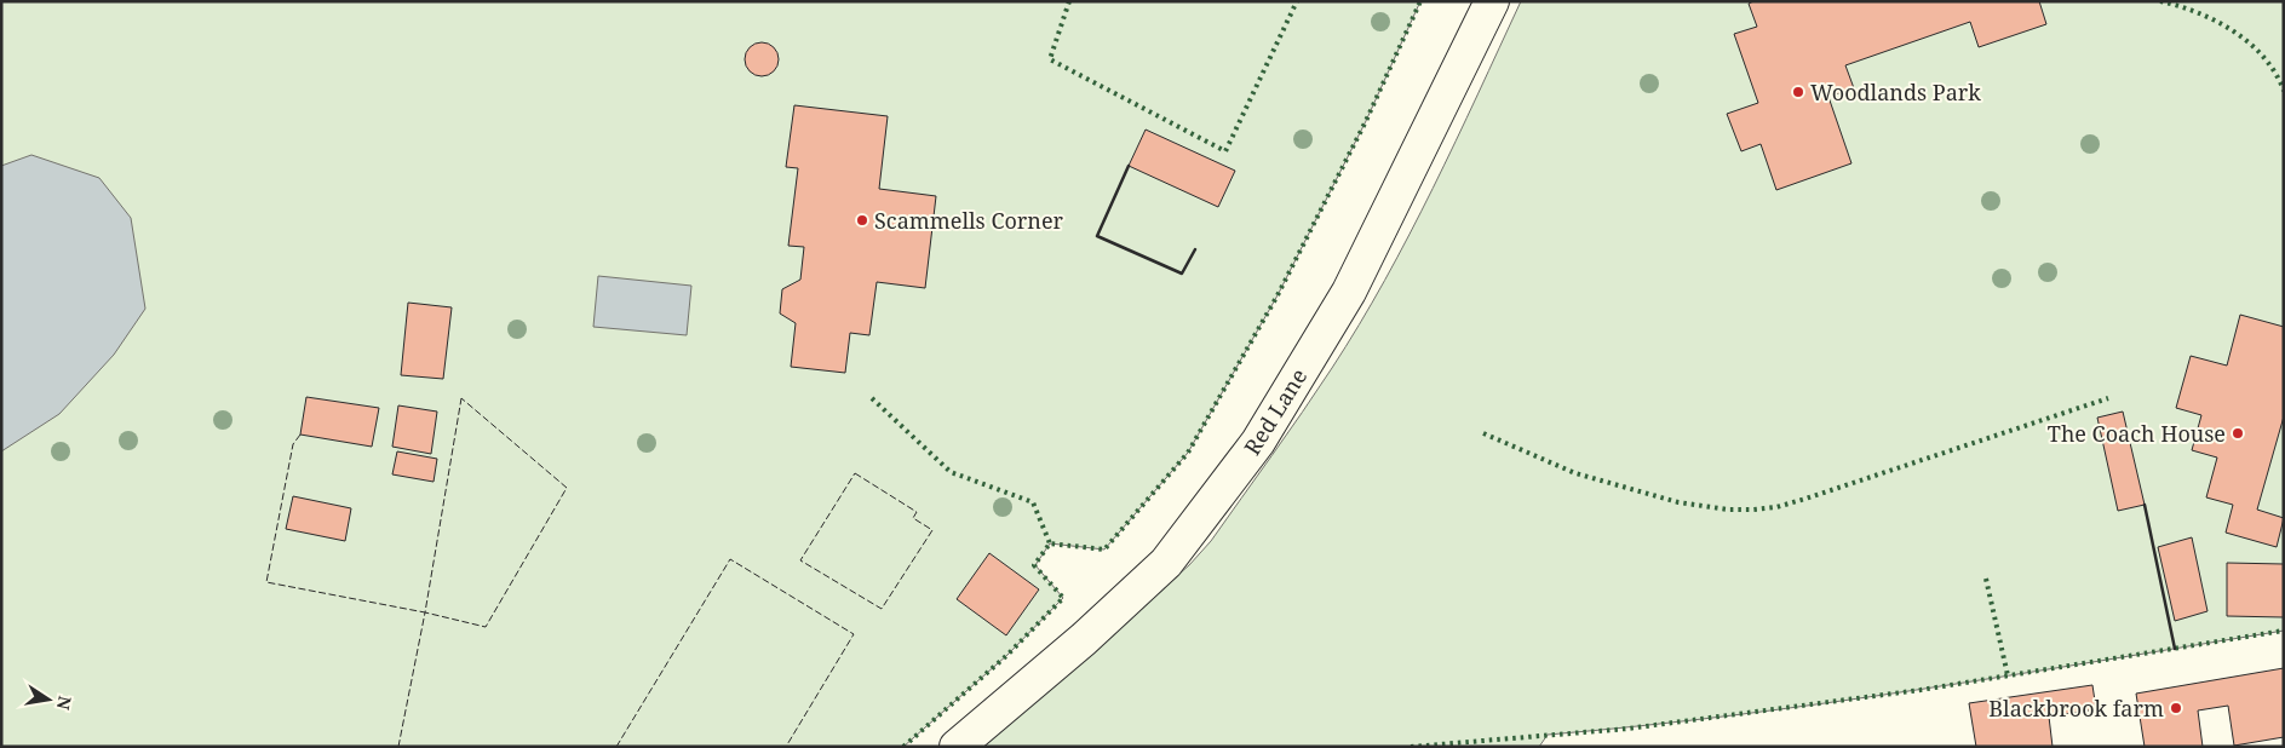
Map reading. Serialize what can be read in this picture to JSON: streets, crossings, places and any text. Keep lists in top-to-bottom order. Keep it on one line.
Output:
{"streets":{"street":["Red Lane"]},"places":["Woodlands Park","Scammells Corner","The Coach House","Blackbrook farm"],"north":"right"}
